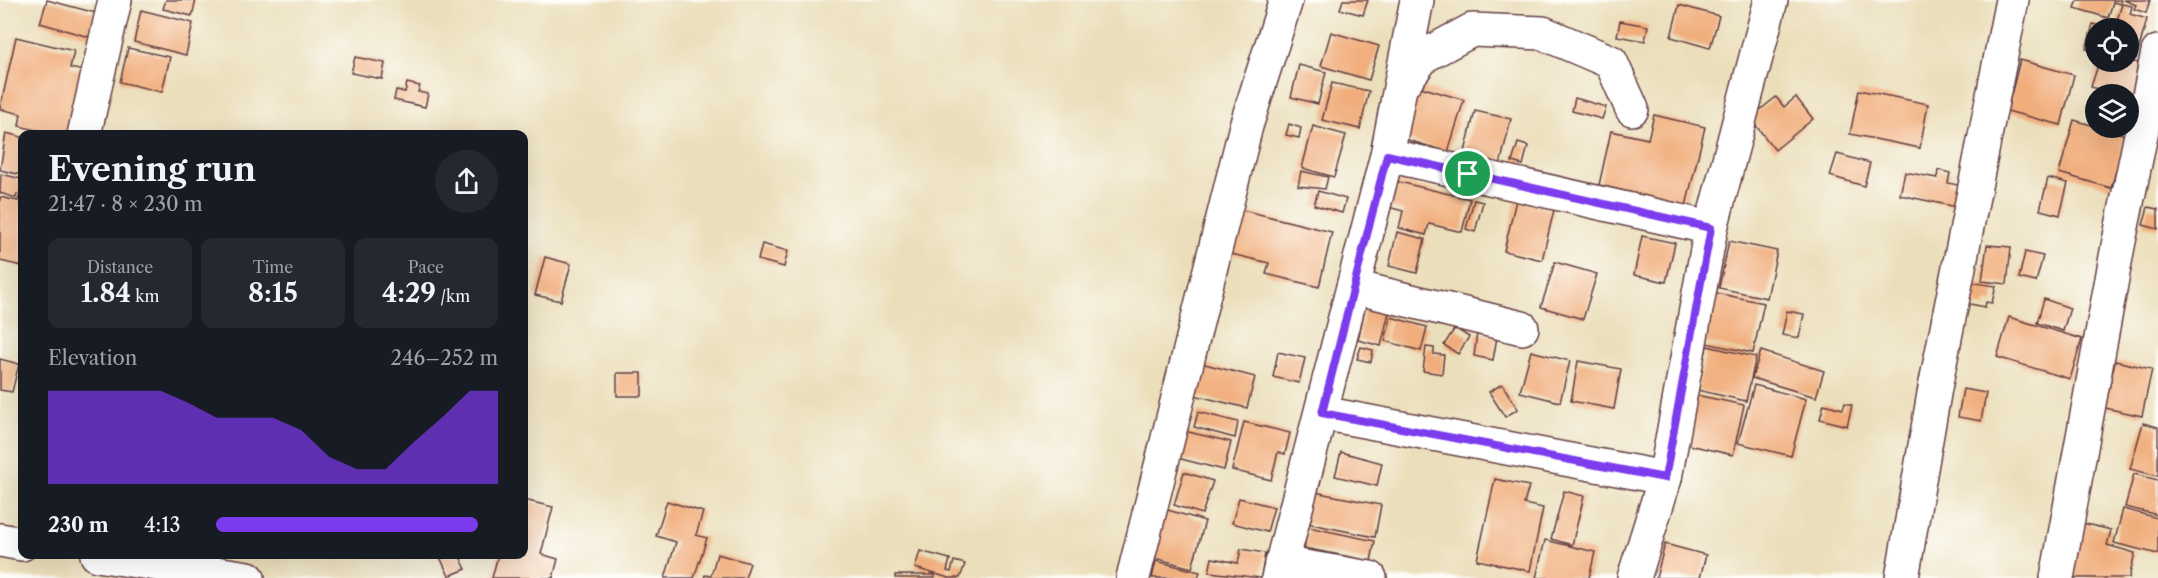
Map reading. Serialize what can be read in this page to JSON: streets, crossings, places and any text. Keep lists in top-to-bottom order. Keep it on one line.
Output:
{"page":{"heading":["Evening run","21:47 · 8 × 230 m"],"stats":[["Distance","1.84 km"],["Time","8:15"],["Pace","4:29 /km"]],"chart":["Elevation","246–252 m"],"list":[{"name":"230 m","note":"4:13"}]}}
